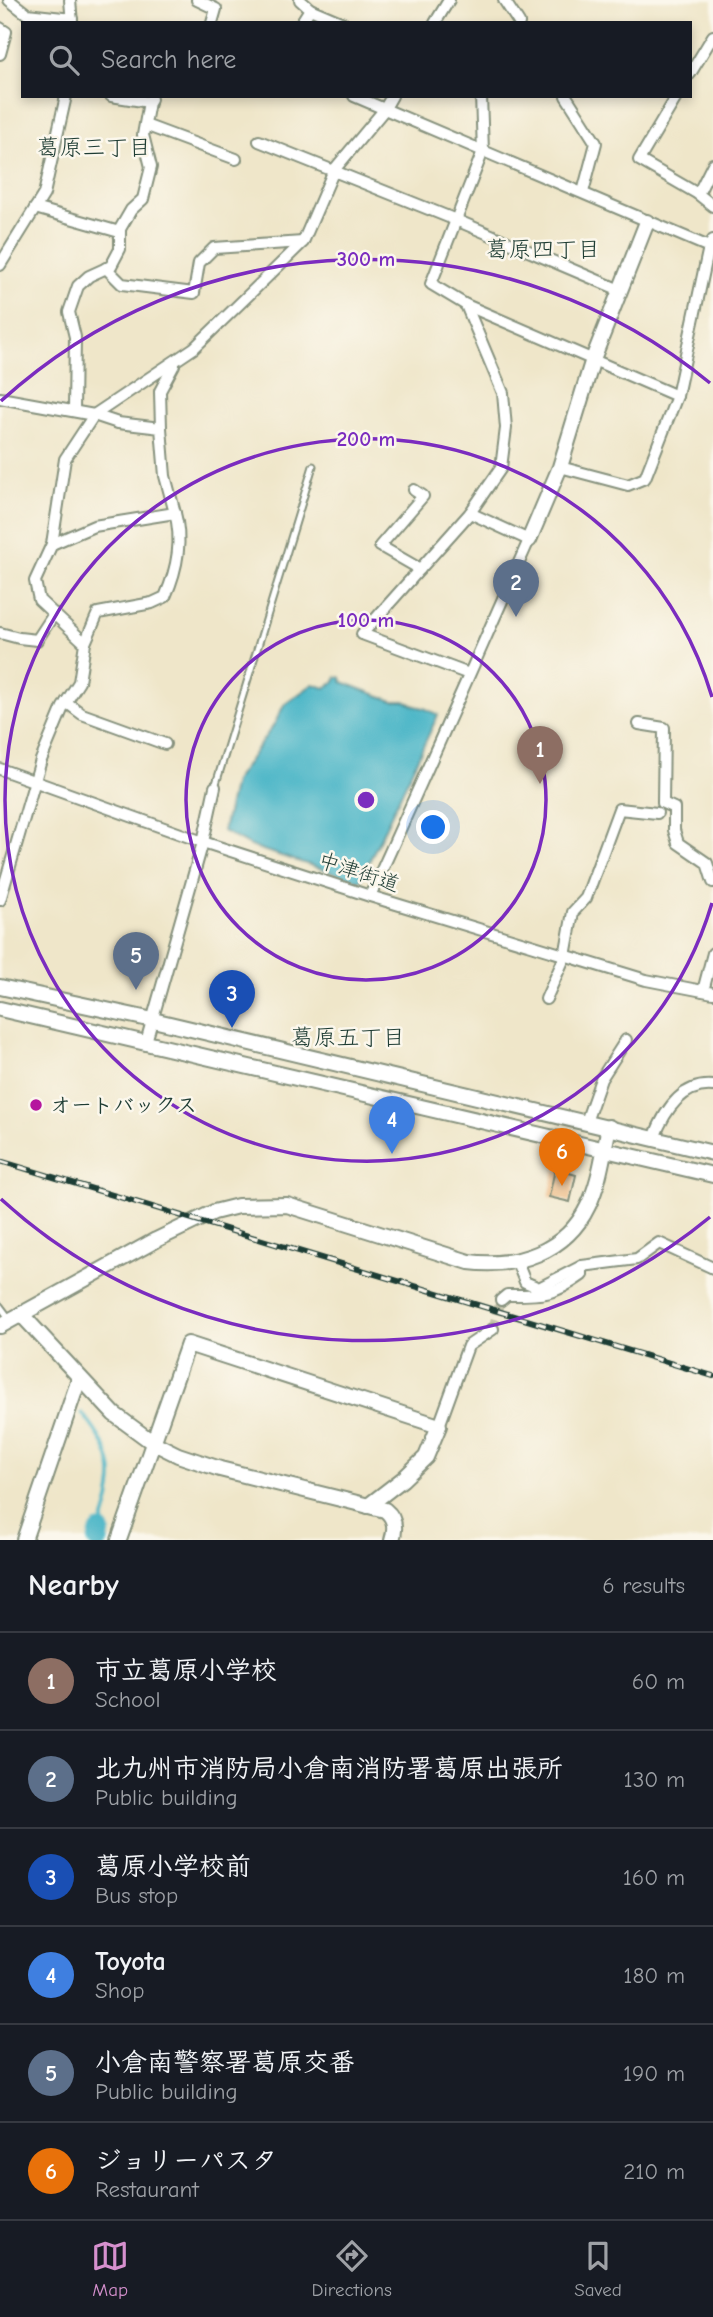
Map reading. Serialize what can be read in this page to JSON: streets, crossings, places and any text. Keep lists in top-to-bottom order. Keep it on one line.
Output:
{"streets":{"street":["中津街道"]},"districts":["葛原三丁目","葛原四丁目","葛原五丁目"],"places":["オートバックス"],"page":{"search":"Search here","pins":["2","1","5","3","4","6"],"heading":["Nearby","6 results"],"list":[{"mark":"1","name":"市立葛原小学校","note":"School","value":"60 m"},{"mark":"2","name":"北九州市消防局小倉南消防署葛原出張所","note":"Public building","value":"130 m"},{"mark":"3","name":"葛原小学校前","note":"Bus stop","value":"160 m"},{"mark":"4","name":"Toyota","note":"Shop","value":"180 m"},{"mark":"5","name":"小倉南警察署葛原交番","note":"Public building","value":"190 m"},{"mark":"6","name":"ジョリーパスタ","note":"Restaurant","value":"210 m"}],"nav":["Map","Directions","Saved"]},"rings":["300 m","200 m","100 m"]}
